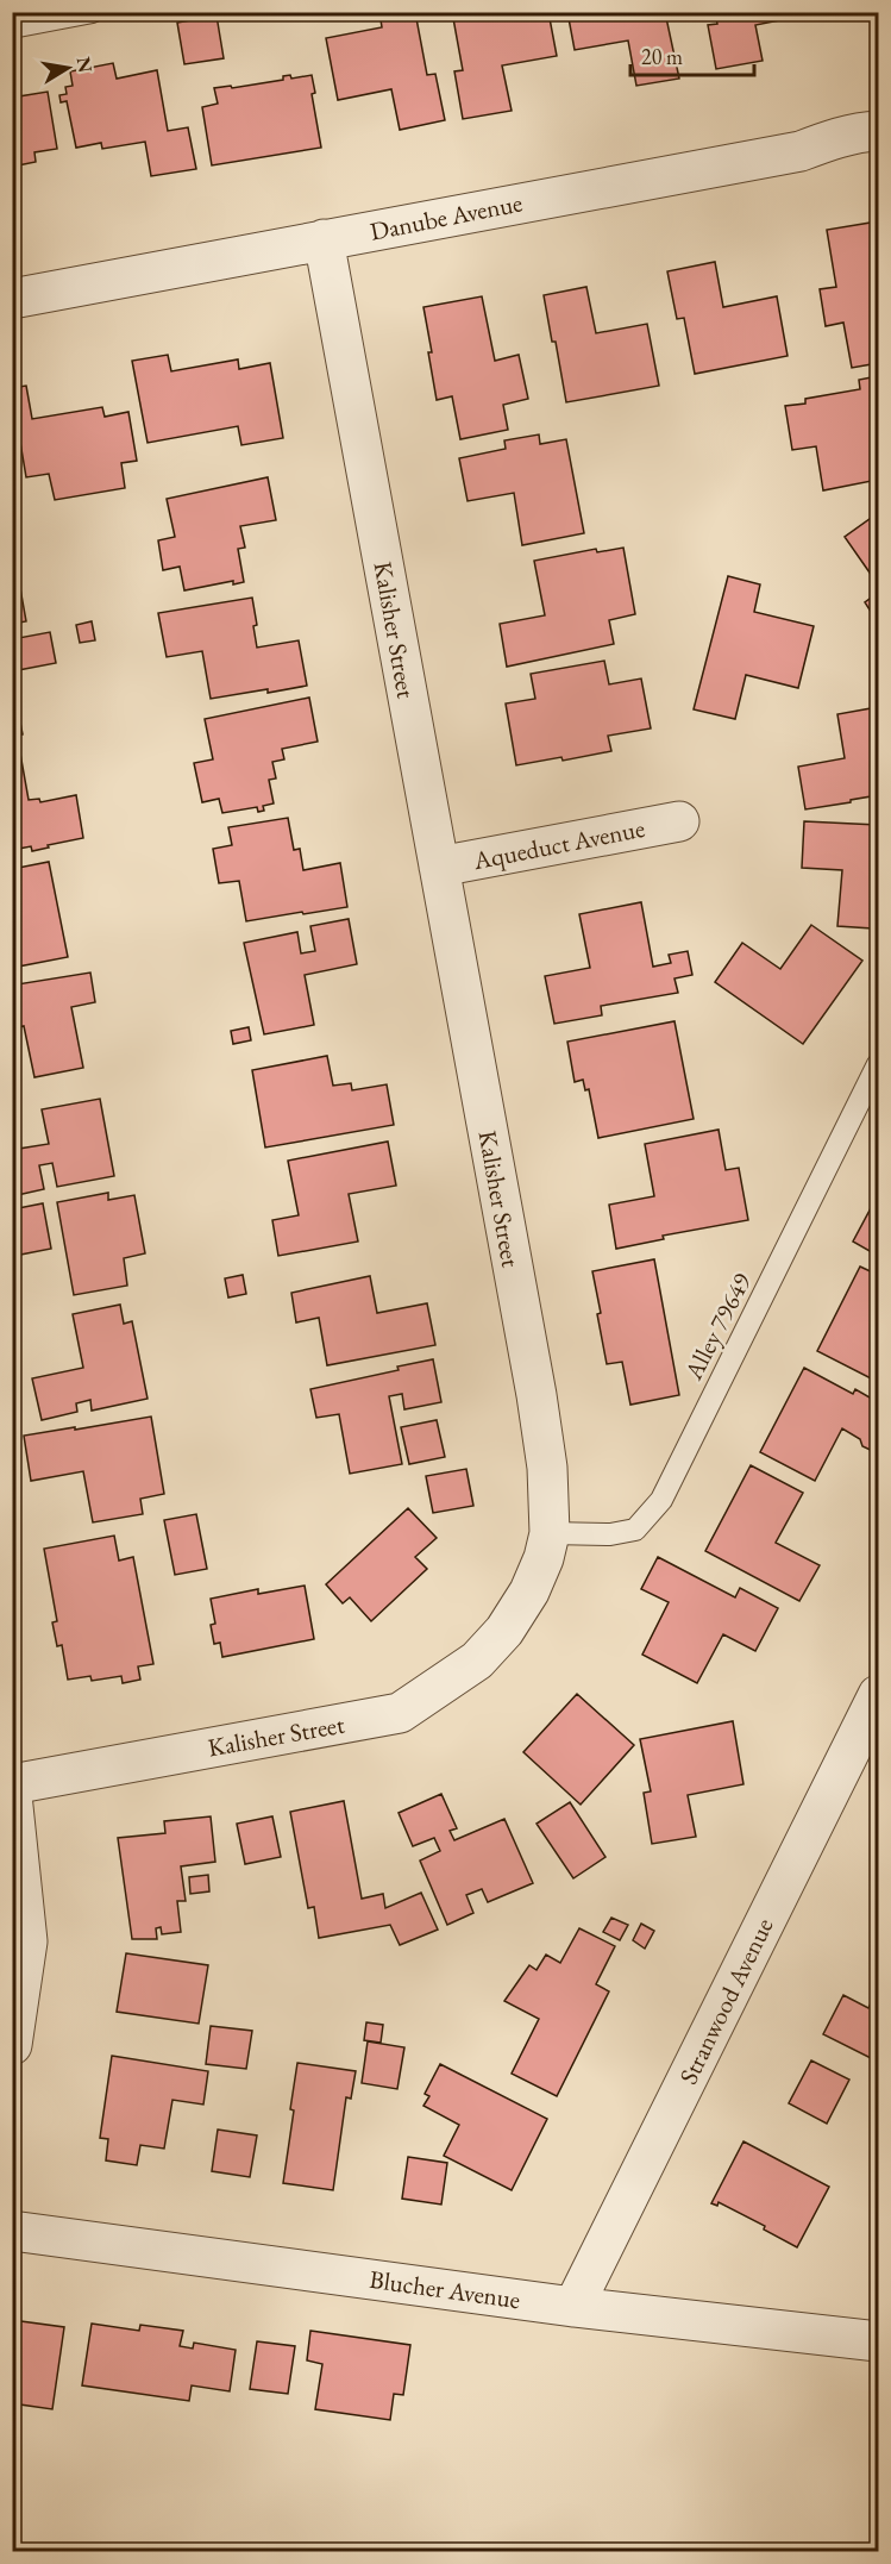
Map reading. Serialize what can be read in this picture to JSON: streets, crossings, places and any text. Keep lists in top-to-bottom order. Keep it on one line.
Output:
{"streets":{"street":["Danube Avenue","Kalisher Street","Aqueduct Avenue","Stranwood Avenue","Blucher Avenue"],"lane":["Alley 79649"]},"crossings":[["Danube Avenue","Kalisher Street"],["Kalisher Street","Aqueduct Avenue"],["Kalisher Street","Alley 79649"],["Stranwood Avenue","Blucher Avenue"]],"scale_bar":"20 m","north":"right"}
